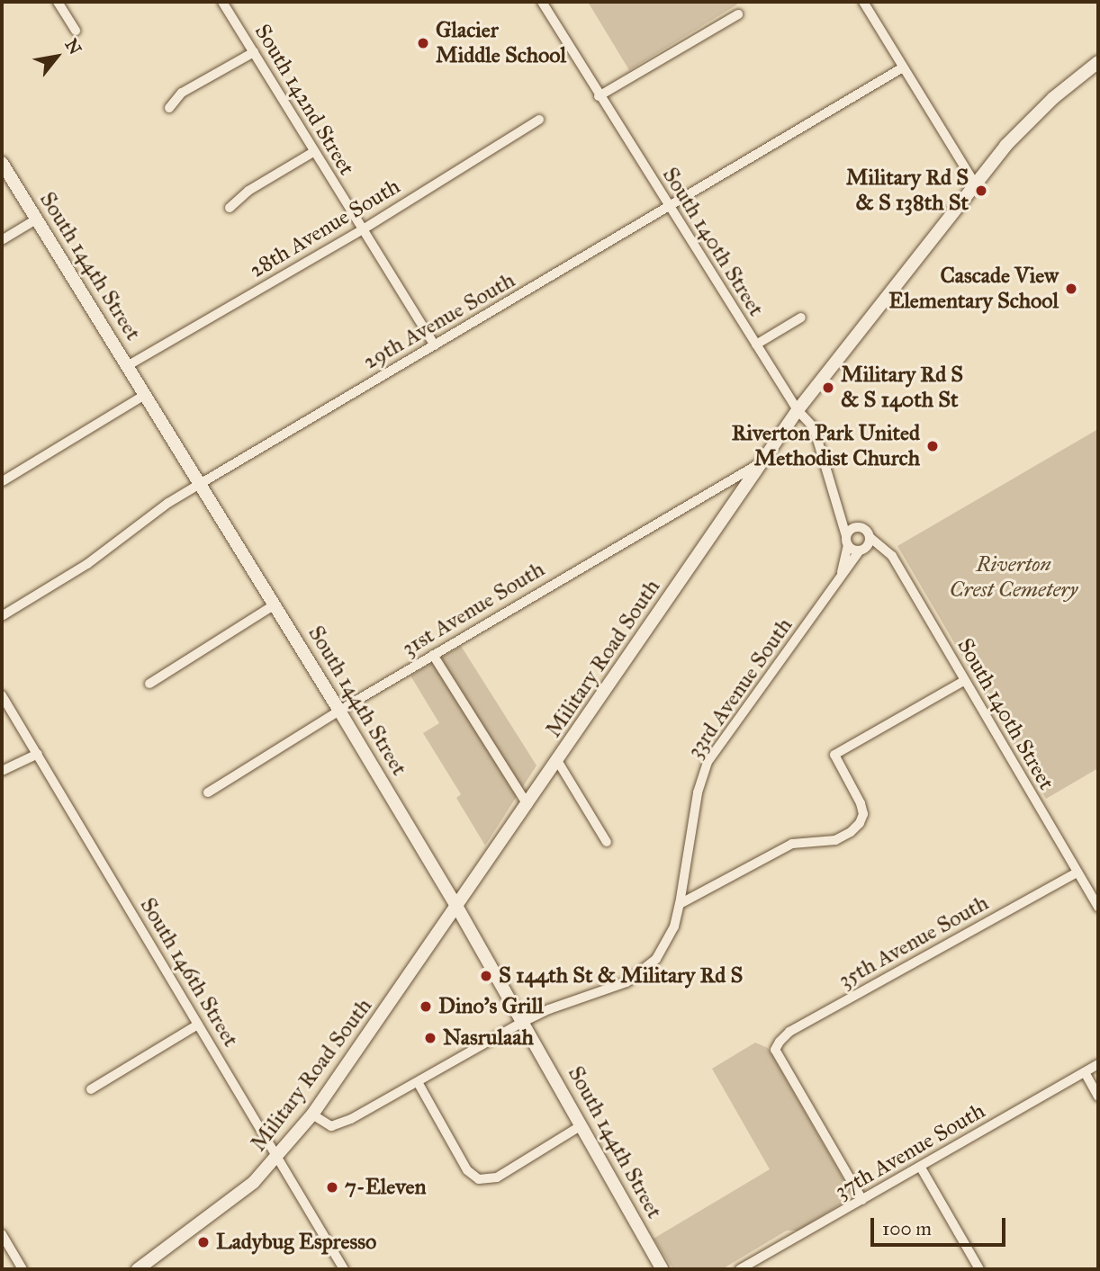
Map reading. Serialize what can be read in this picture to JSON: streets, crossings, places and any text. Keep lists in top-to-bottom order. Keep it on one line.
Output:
{"streets":{"street":["South 142nd Street","28th Avenue South","South 140th Street","South 144th Street","29th Avenue South","31st Avenue South","Military Road South","33rd Avenue South","35th Avenue South","South 146th Street","37th Avenue South"]},"crossings":[["South 142nd Street","28th Avenue South"],["South 142nd Street","29th Avenue South"],["28th Avenue South","South 144th Street"],["South 140th Street","29th Avenue South"],["South 140th Street","Military Road South"],["South 140th Street","33rd Avenue South"],["South 140th Street","35th Avenue South"],["South 144th Street","29th Avenue South"],["South 144th Street","31st Avenue South"],["South 144th Street","Military Road South"],["South 144th Street","33rd Avenue South"],["31st Avenue South","Military Road South"],["Military Road South","33rd Avenue South"],["Military Road South","South 146th Street"],["35th Avenue South","37th Avenue South"]],"parks":["Riverton Crest Cemetery"],"places":["Glacier Middle School","Military Rd S & S 138th St","Cascade View Elementary School","Military Rd S & S 140th St","Riverton Park United Methodist Church","S 144th St & Military Rd S","Dino's Grill","Nasrulaah","7-Eleven","Ladybug Espresso"],"scale_bar":"100 m","north":"top right"}
